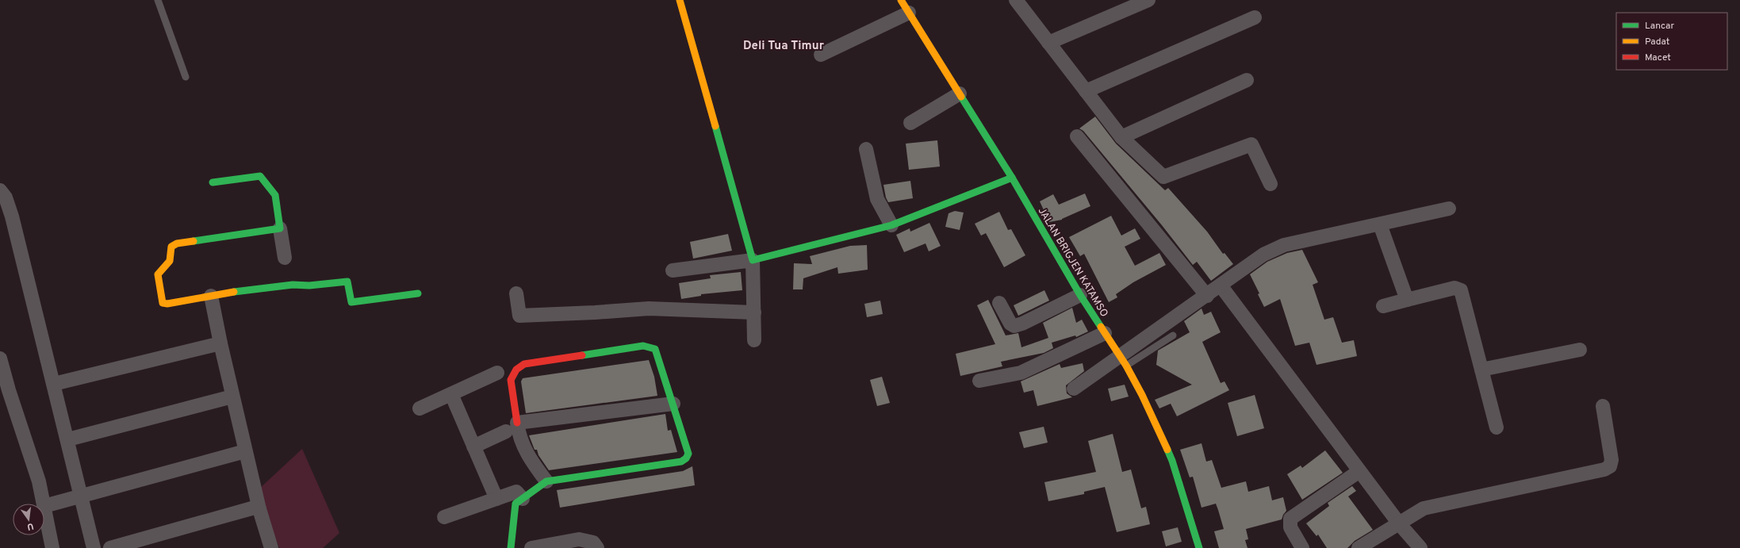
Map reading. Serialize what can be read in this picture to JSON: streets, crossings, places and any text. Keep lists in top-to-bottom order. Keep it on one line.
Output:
{"streets":{"street":["JALAN BRIGJEN KATAMSO"]},"districts":["Deli Tua Timur"],"legend":["Lancar","Padat","Macet"],"north":"bottom"}
